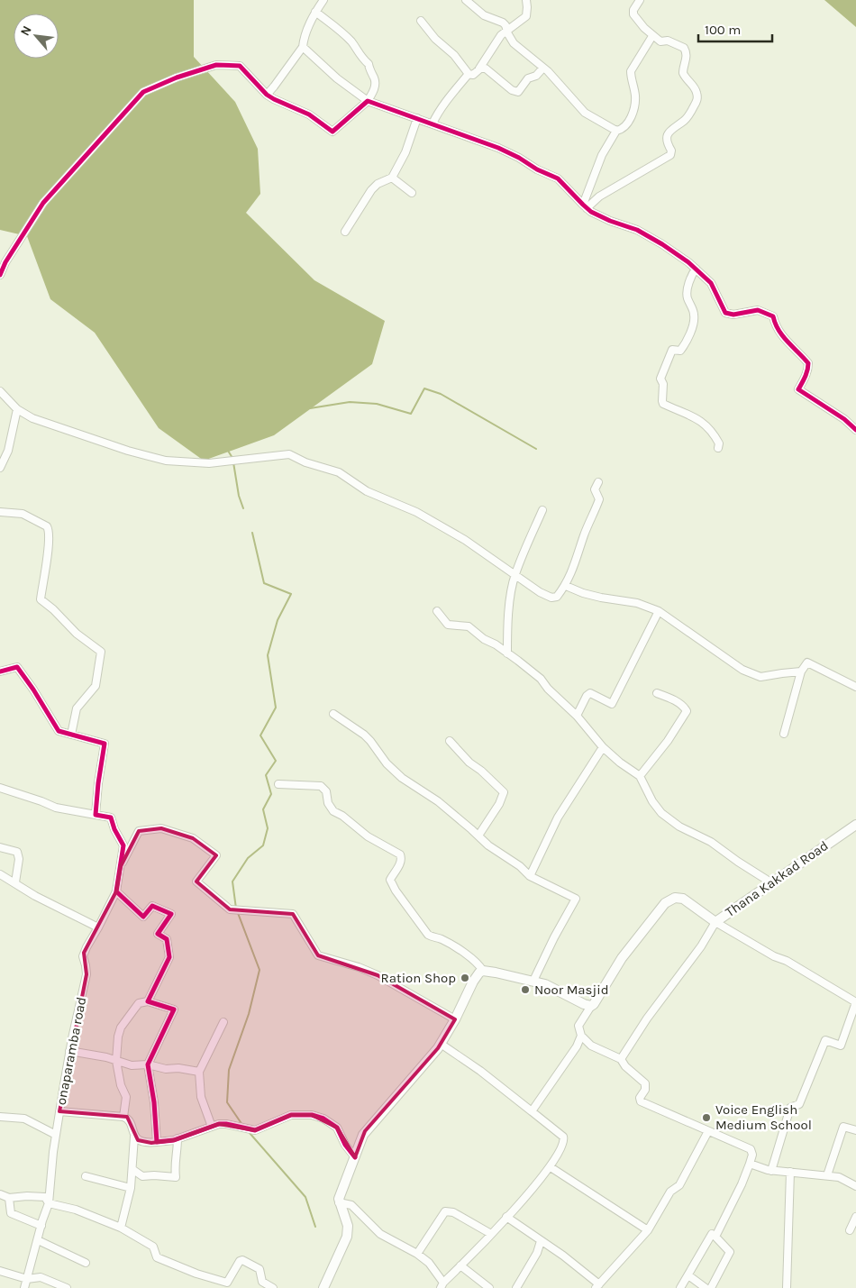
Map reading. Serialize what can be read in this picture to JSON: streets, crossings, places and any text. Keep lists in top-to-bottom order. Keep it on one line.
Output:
{"streets":{"main road":["Thana Kakkad Road"],"street":["onaparamba road"]},"places":["Ration Shop","Noor Masjid","Voice English Medium School"],"scale_bar":"100 m","north":"top left"}
